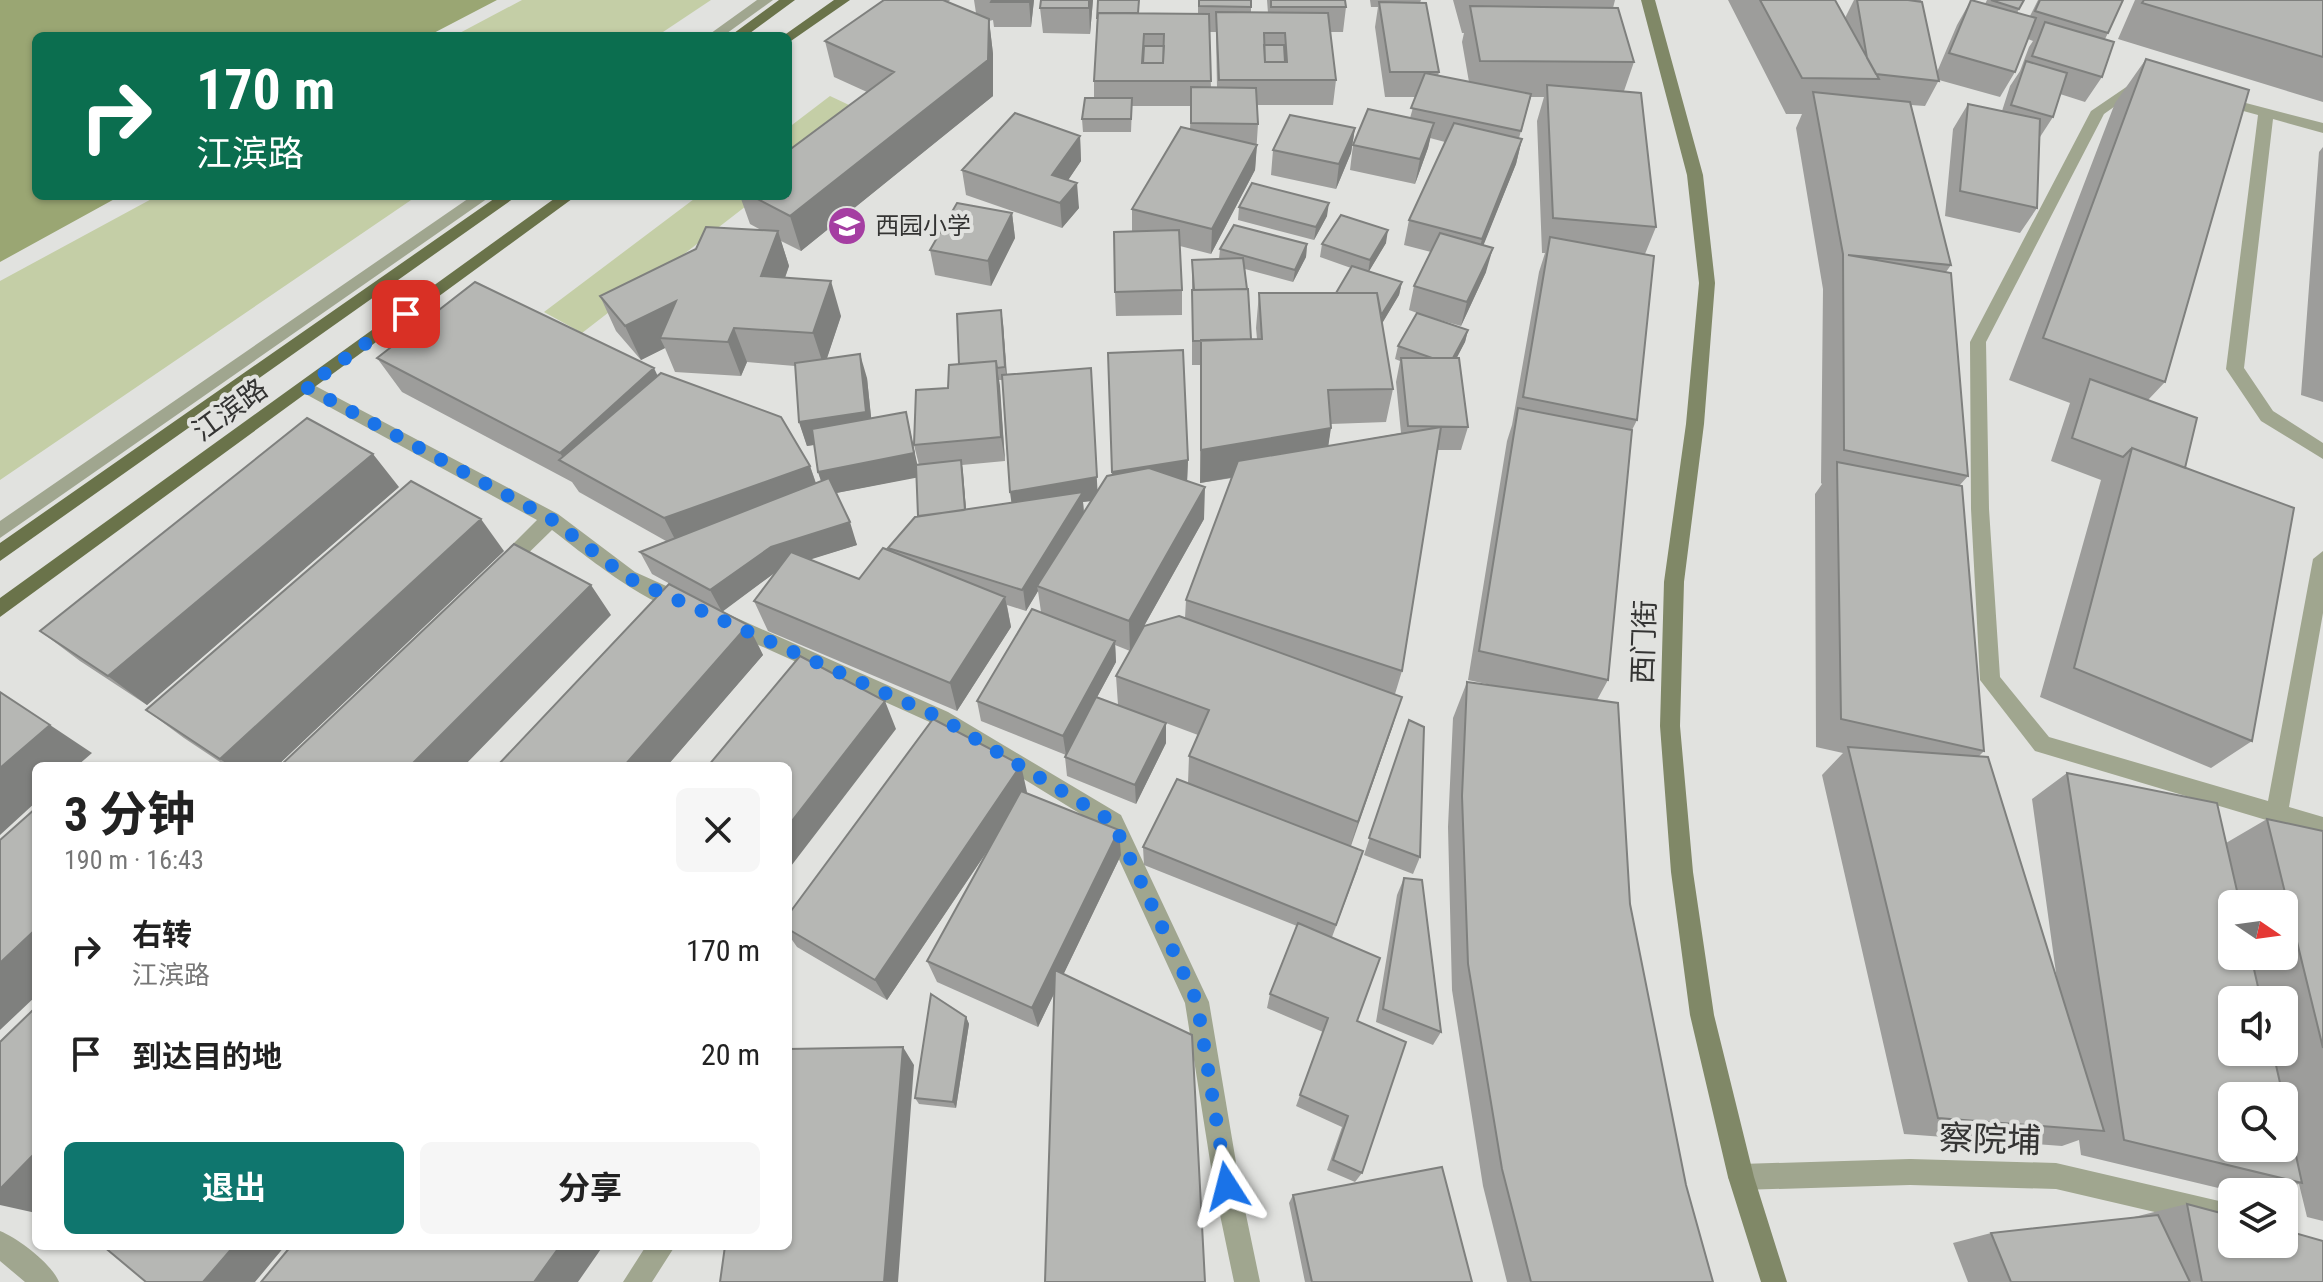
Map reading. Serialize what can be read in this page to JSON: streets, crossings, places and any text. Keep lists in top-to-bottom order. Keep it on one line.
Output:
{"streets":{"main road":["江滨路"],"street":["西门街","察院埔"]},"crossings":[["西门街","察院埔"]],"places":{"school or university":["西园小学"]},"north":"right","page":{"turn":["170 m","江滨路"],"heading":["3 分钟","190 m · 16:43"],"list":[{"name":"右转","note":"江滨路","value":"170 m"},{"name":"到达目的地","value":"20 m"}],"buttons":["退出","分享"]}}
